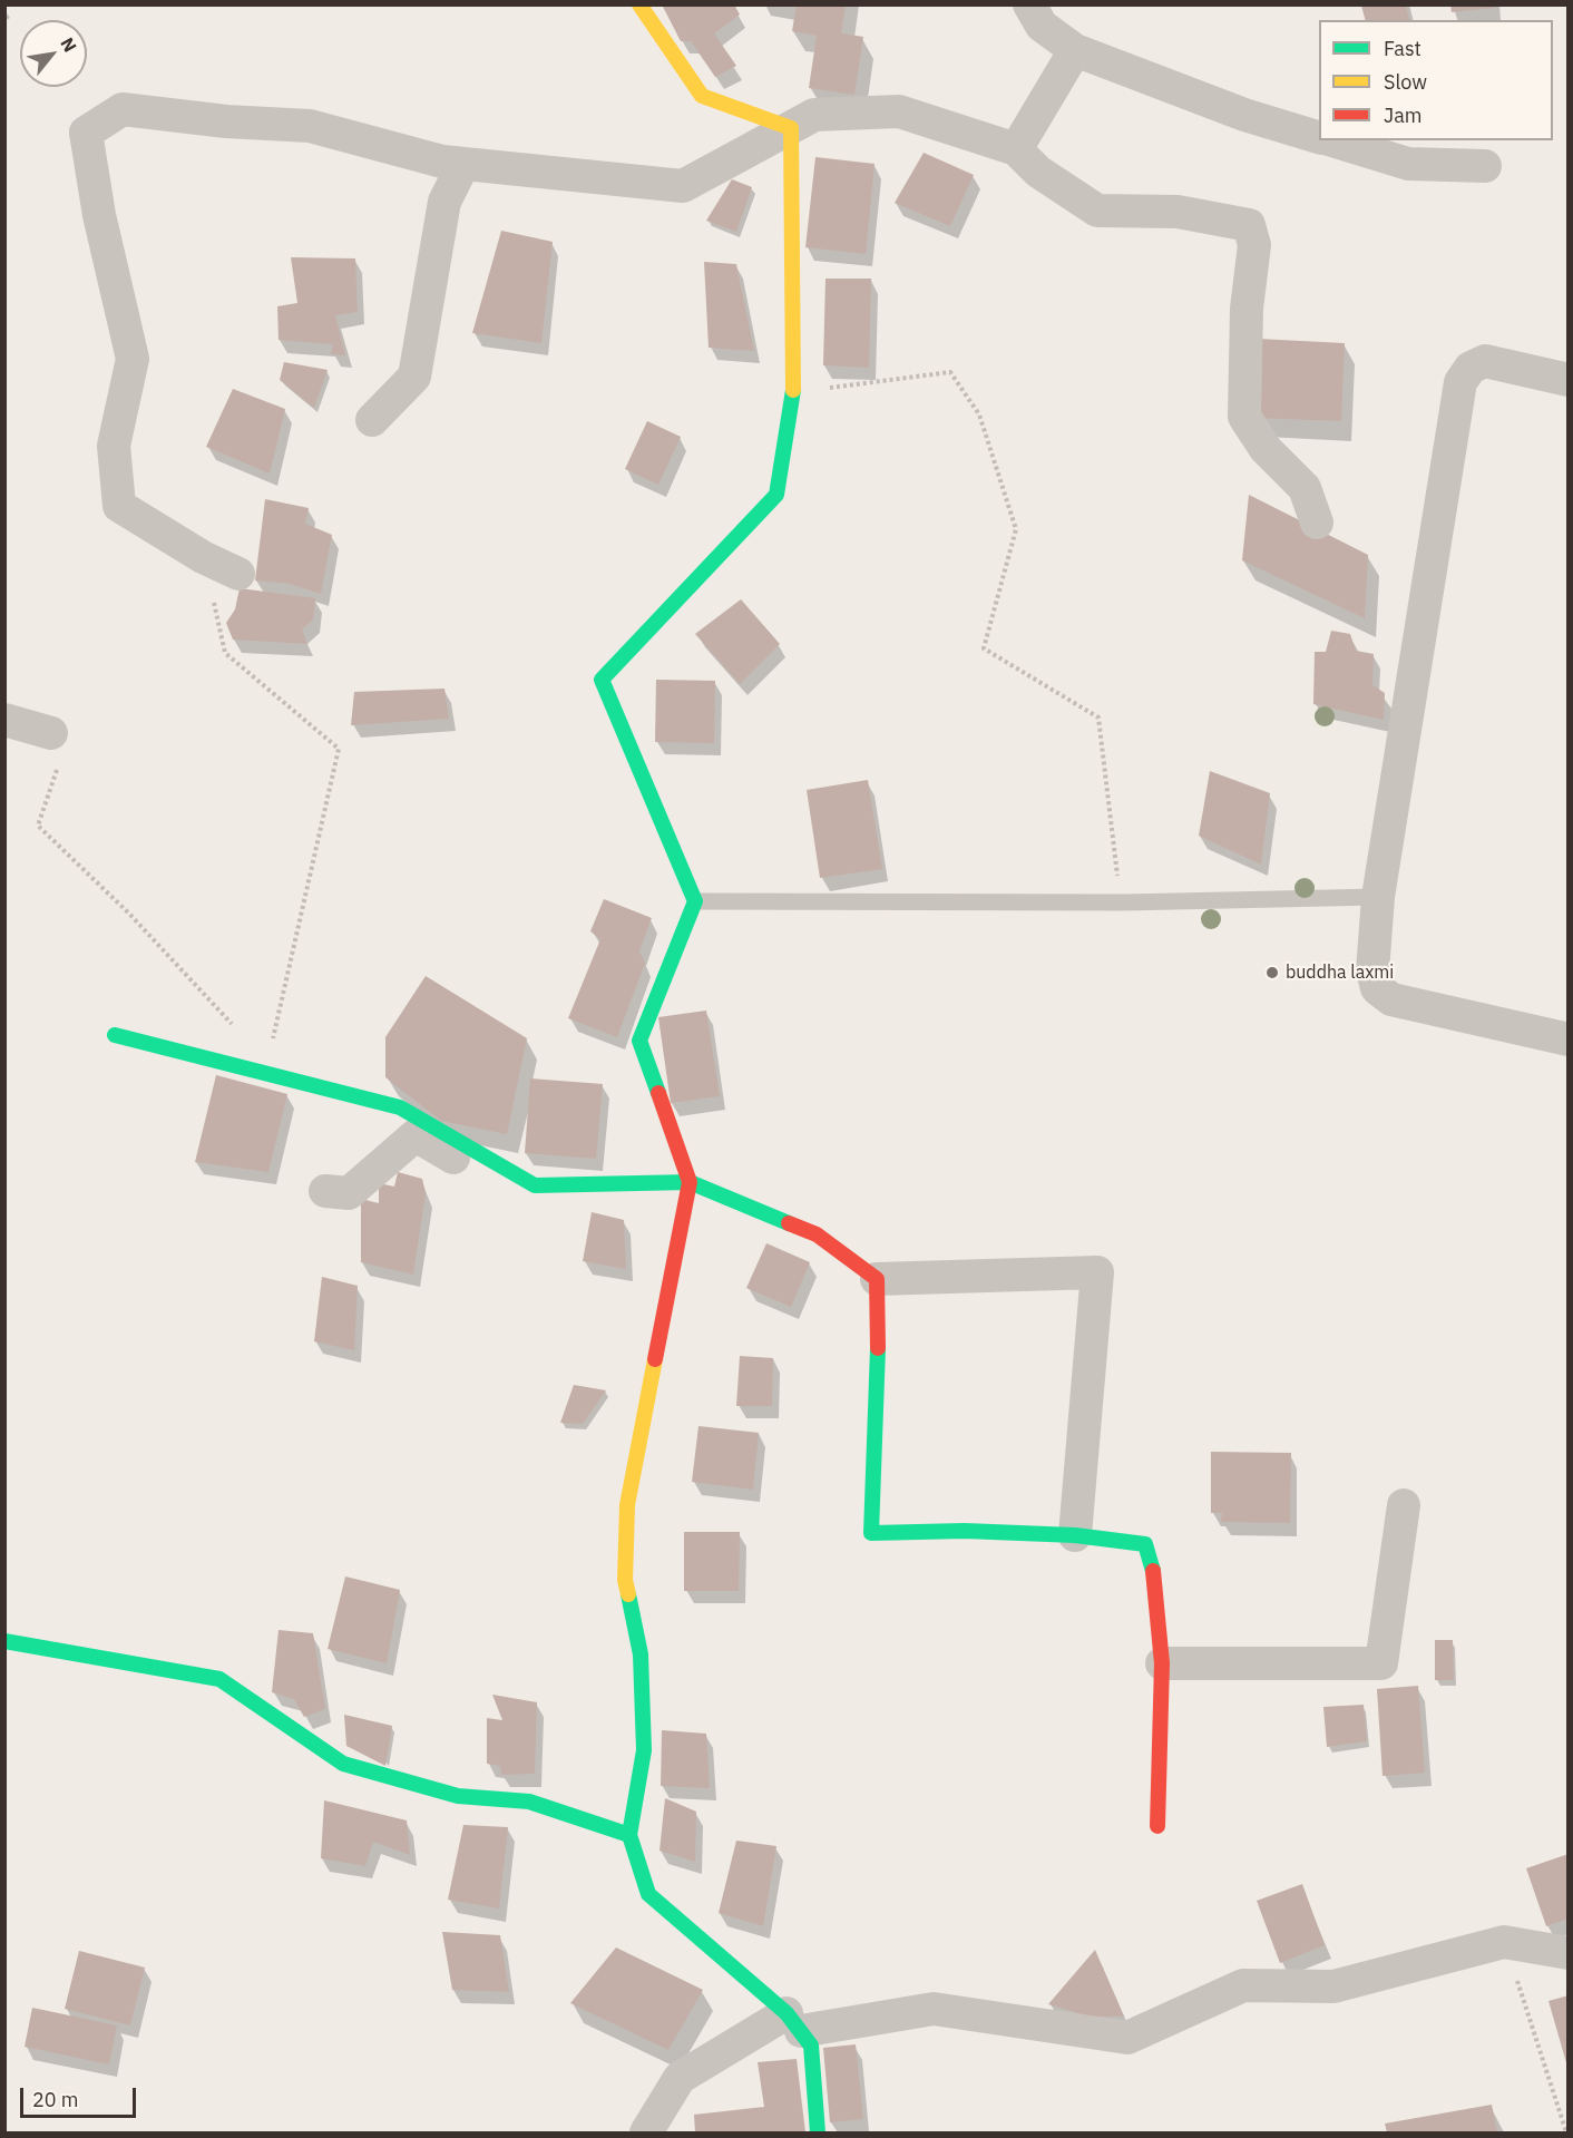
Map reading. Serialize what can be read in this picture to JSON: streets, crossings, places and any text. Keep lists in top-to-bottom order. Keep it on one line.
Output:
{"places":["buddha laxmi"],"legend":["Fast","Slow","Jam"],"scale_bar":"20 m","north":"top right"}
